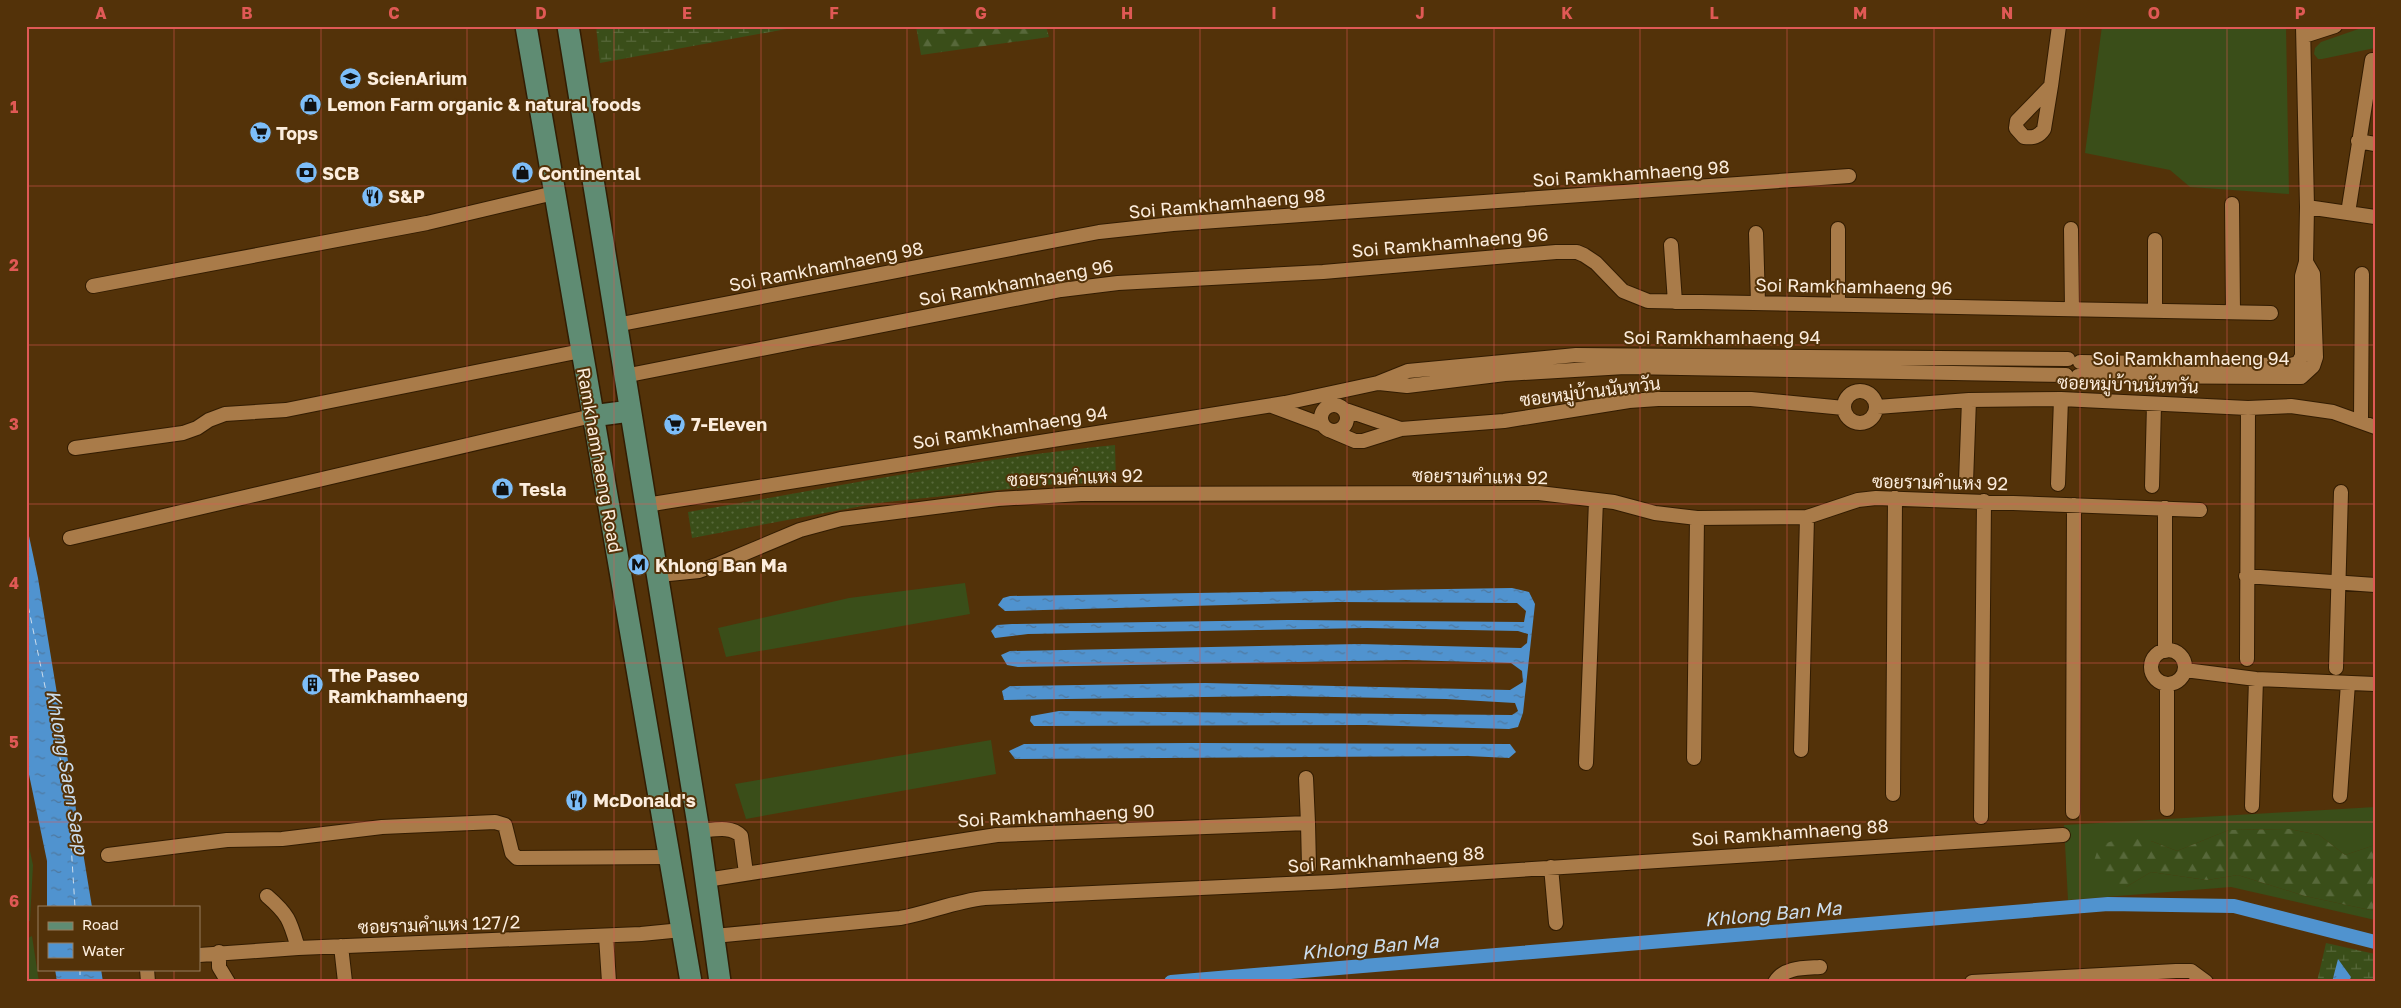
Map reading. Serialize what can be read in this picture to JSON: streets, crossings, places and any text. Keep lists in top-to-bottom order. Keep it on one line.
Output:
{"streets":{"main road":["Ramkhamhaeng Road"],"street":["Soi Ramkhamhaeng 98","Soi Ramkhamhaeng 96","Soi Ramkhamhaeng 94","ซอยหมู่บ้านนันทวัน","ซอยรามคําแหง 92","Soi Ramkhamhaeng 90","Soi Ramkhamhaeng 88","ซอยรามคำแหง 127/2"]},"crossings":[["Soi Ramkhamhaeng 94","ซอยหมู่บ้านนันทวัน"],["Ramkhamhaeng Road","ซอยรามคำแหง 127/2"]],"water":["Khlong Saen Saep","Khlong Ban Ma"],"places":{"school or university":["ScienArium"],"shop":["Lemon Farm organic & natural foods","Continental","Tesla"],"supermarket":["Tops","7-Eleven"],"bank":["SCB"],"restaurant":["S&P","McDonald's"],"metro station":["Khlong Ban Ma"],"building":["The Paseo Ramkhamhaeng"]},"legend":["Road","Water"],"grid":{"columns":["A","B","C","D","E","F","G","H","I","J","K","L","M","N","O","P"],"rows":["1","2","3","4","5","6"]}}
